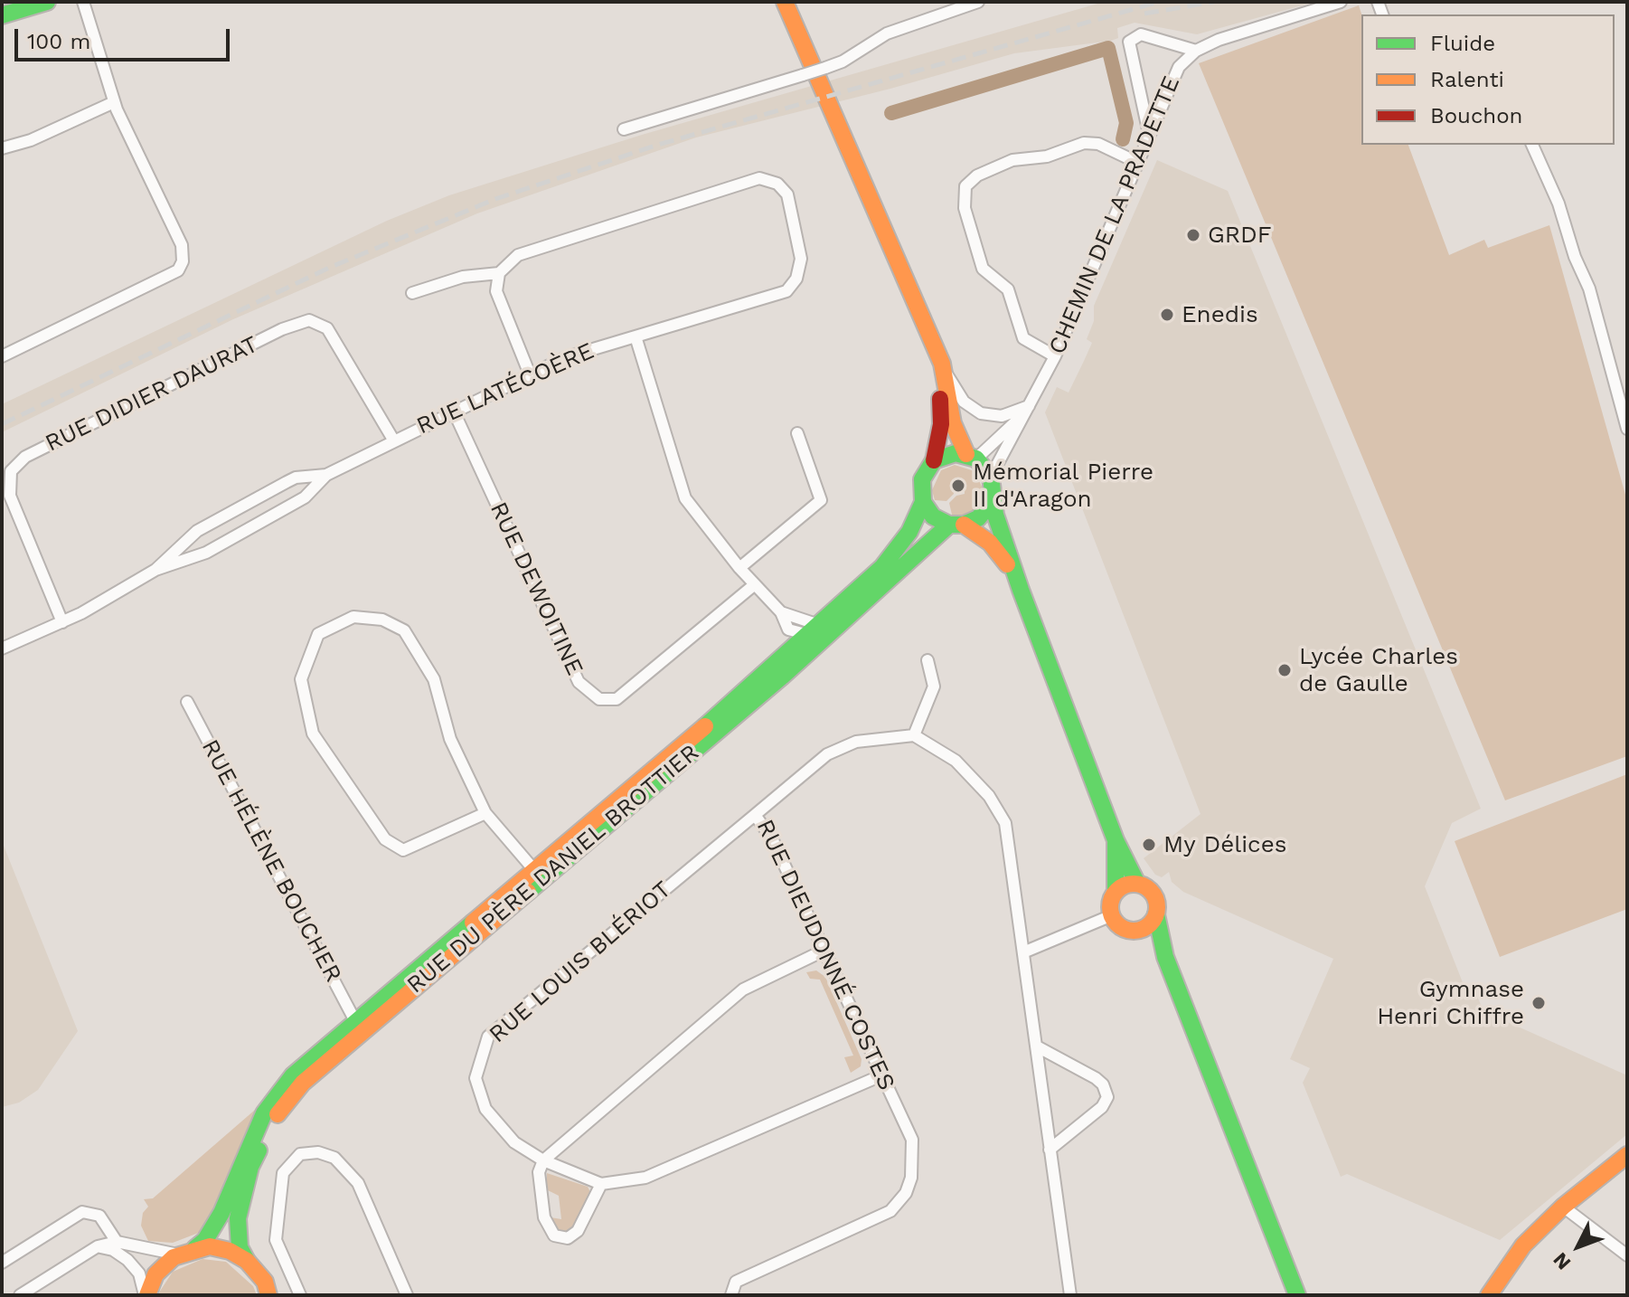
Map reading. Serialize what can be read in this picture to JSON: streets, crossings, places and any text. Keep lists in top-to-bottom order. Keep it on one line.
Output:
{"streets":{"main road":["RUE DU PÈRE DANIEL BROTTIER"],"street":["CHEMIN DE LA PRADETTE","RUE LATÉCOÈRE","RUE DIDIER DAURAT","RUE DEWOITINE","RUE HÉLÈNE BOUCHER","RUE DIEUDONNÉ COSTES","RUE LOUIS BLÉRIOT"]},"crossings":[["CHEMIN DE LA PRADETTE","RUE DU PÈRE DANIEL BROTTIER"],["RUE LATÉCOÈRE","RUE DIDIER DAURAT"],["RUE LATÉCOÈRE","RUE DEWOITINE"],["RUE HÉLÈNE BOUCHER","RUE DU PÈRE DANIEL BROTTIER"],["RUE DIEUDONNÉ COSTES","RUE LOUIS BLÉRIOT"]],"places":["GRDF","Enedis","Mémorial Pierre II d'Aragon","Lycée Charles de Gaulle","My Délices","Gymnase Henri Chiffre"],"legend":["Fluide","Ralenti","Bouchon"],"scale_bar":"100 m","north":"bottom left"}
